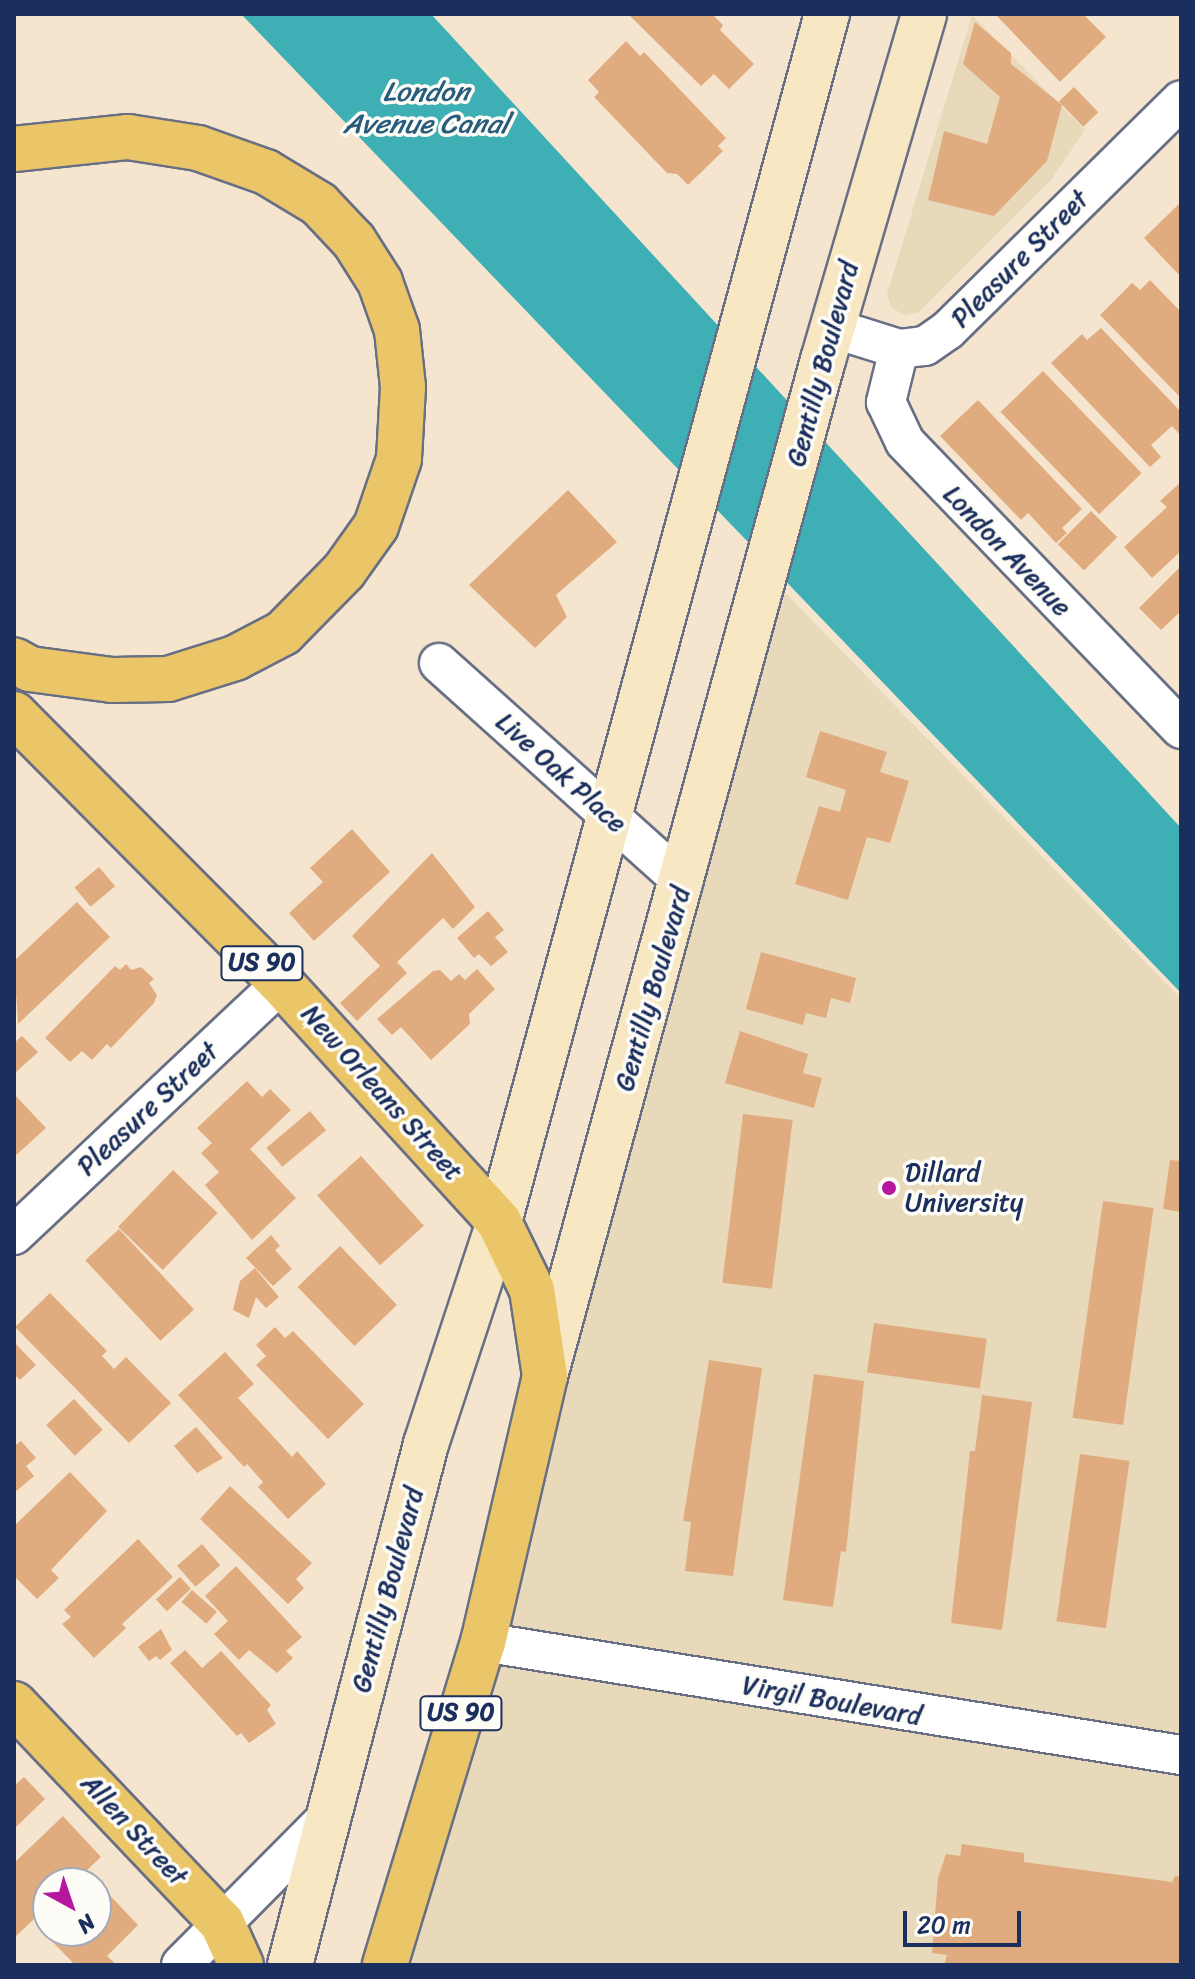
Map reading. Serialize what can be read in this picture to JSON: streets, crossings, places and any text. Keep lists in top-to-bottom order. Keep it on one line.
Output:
{"streets":{"main road":["Gentilly Boulevard","US 90","New Orleans Street","Allen Street"],"street":["Pleasure Street","London Avenue","Live Oak Place","Virgil Boulevard"]},"crossings":[["Pleasure Street","London Avenue"],["Pleasure Street","New Orleans Street"],["Gentilly Boulevard","Live Oak Place"],["Gentilly Boulevard","New Orleans Street"],["Gentilly Boulevard","Virgil Boulevard"]],"water":["London Avenue Canal"],"places":["Dillard University"],"scale_bar":"20 m","north":"bottom right"}
